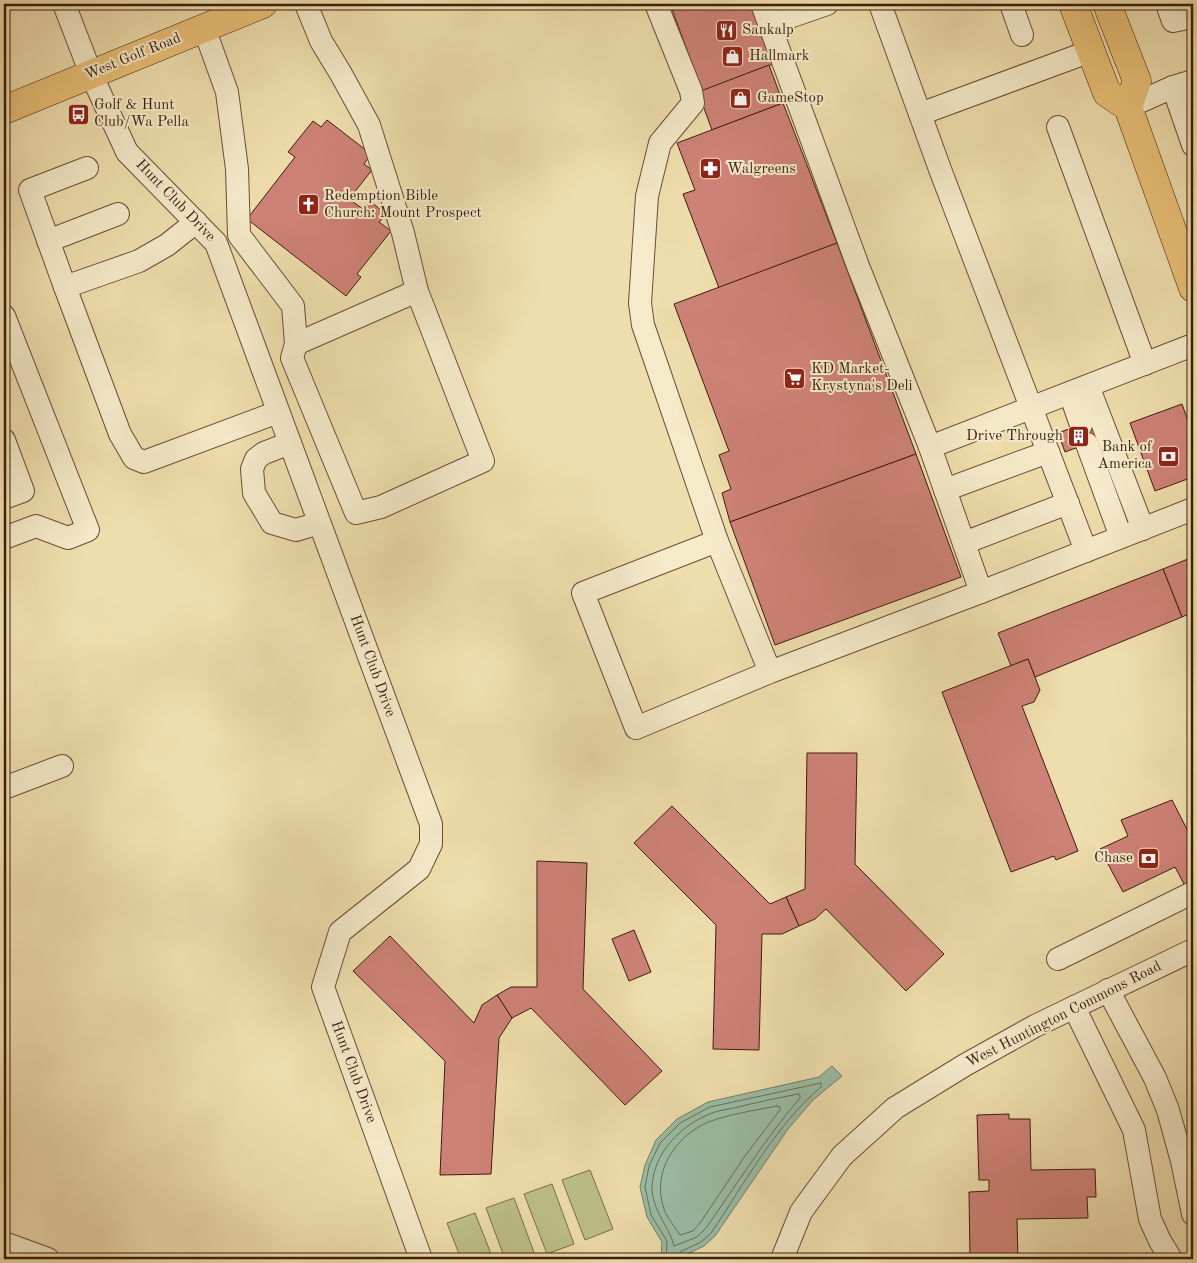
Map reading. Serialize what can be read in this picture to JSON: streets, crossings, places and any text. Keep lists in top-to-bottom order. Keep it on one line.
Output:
{"streets":{"main road":["West Golf Road"],"street":["Hunt Club Drive","West Huntington Commons Road"]},"crossings":[["West Golf Road","Hunt Club Drive"]],"places":{"restaurant":["Sankalp"],"shop":["Hallmark","GameStop"],"bus stop":["Golf & Hunt Club/Wa Pella"],"pharmacy":["Walgreens"],"church":["Redemption Bible Church: Mount Prospect"],"supermarket":["KD Market- Krystyna's Deli"],"building":["Drive Through"],"bank":["Bank of America","Chase"]}}
